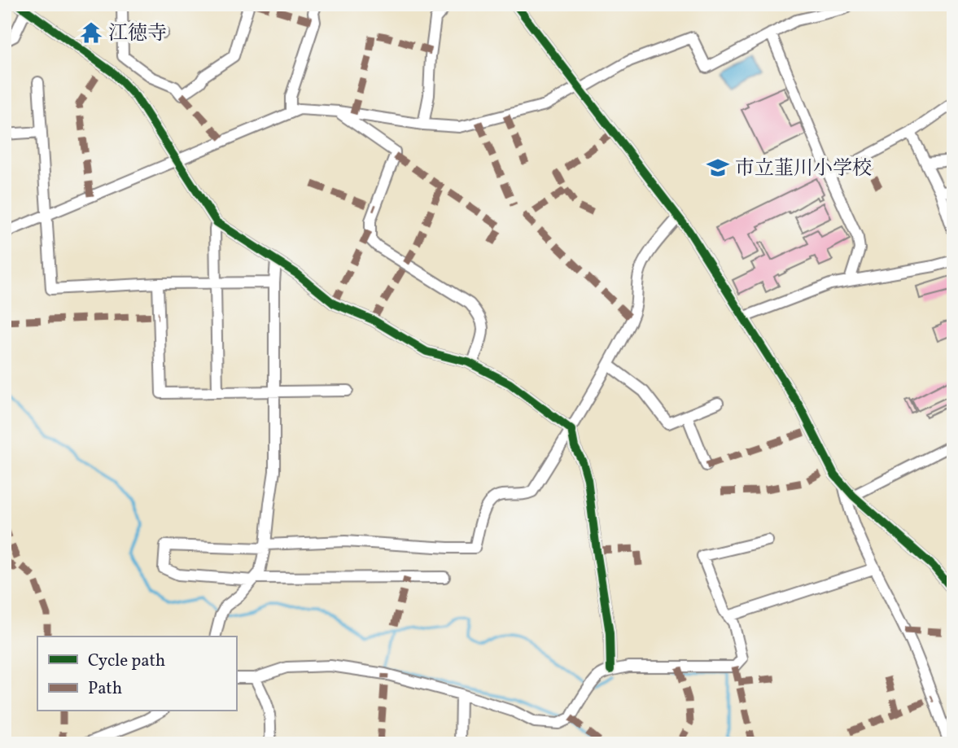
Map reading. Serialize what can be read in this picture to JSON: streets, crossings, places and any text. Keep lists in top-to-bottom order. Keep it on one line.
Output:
{"places":{"temple":["江徳寺"],"school or university":["市立韮川小学校"]},"legend":["Cycle path","Path"]}
